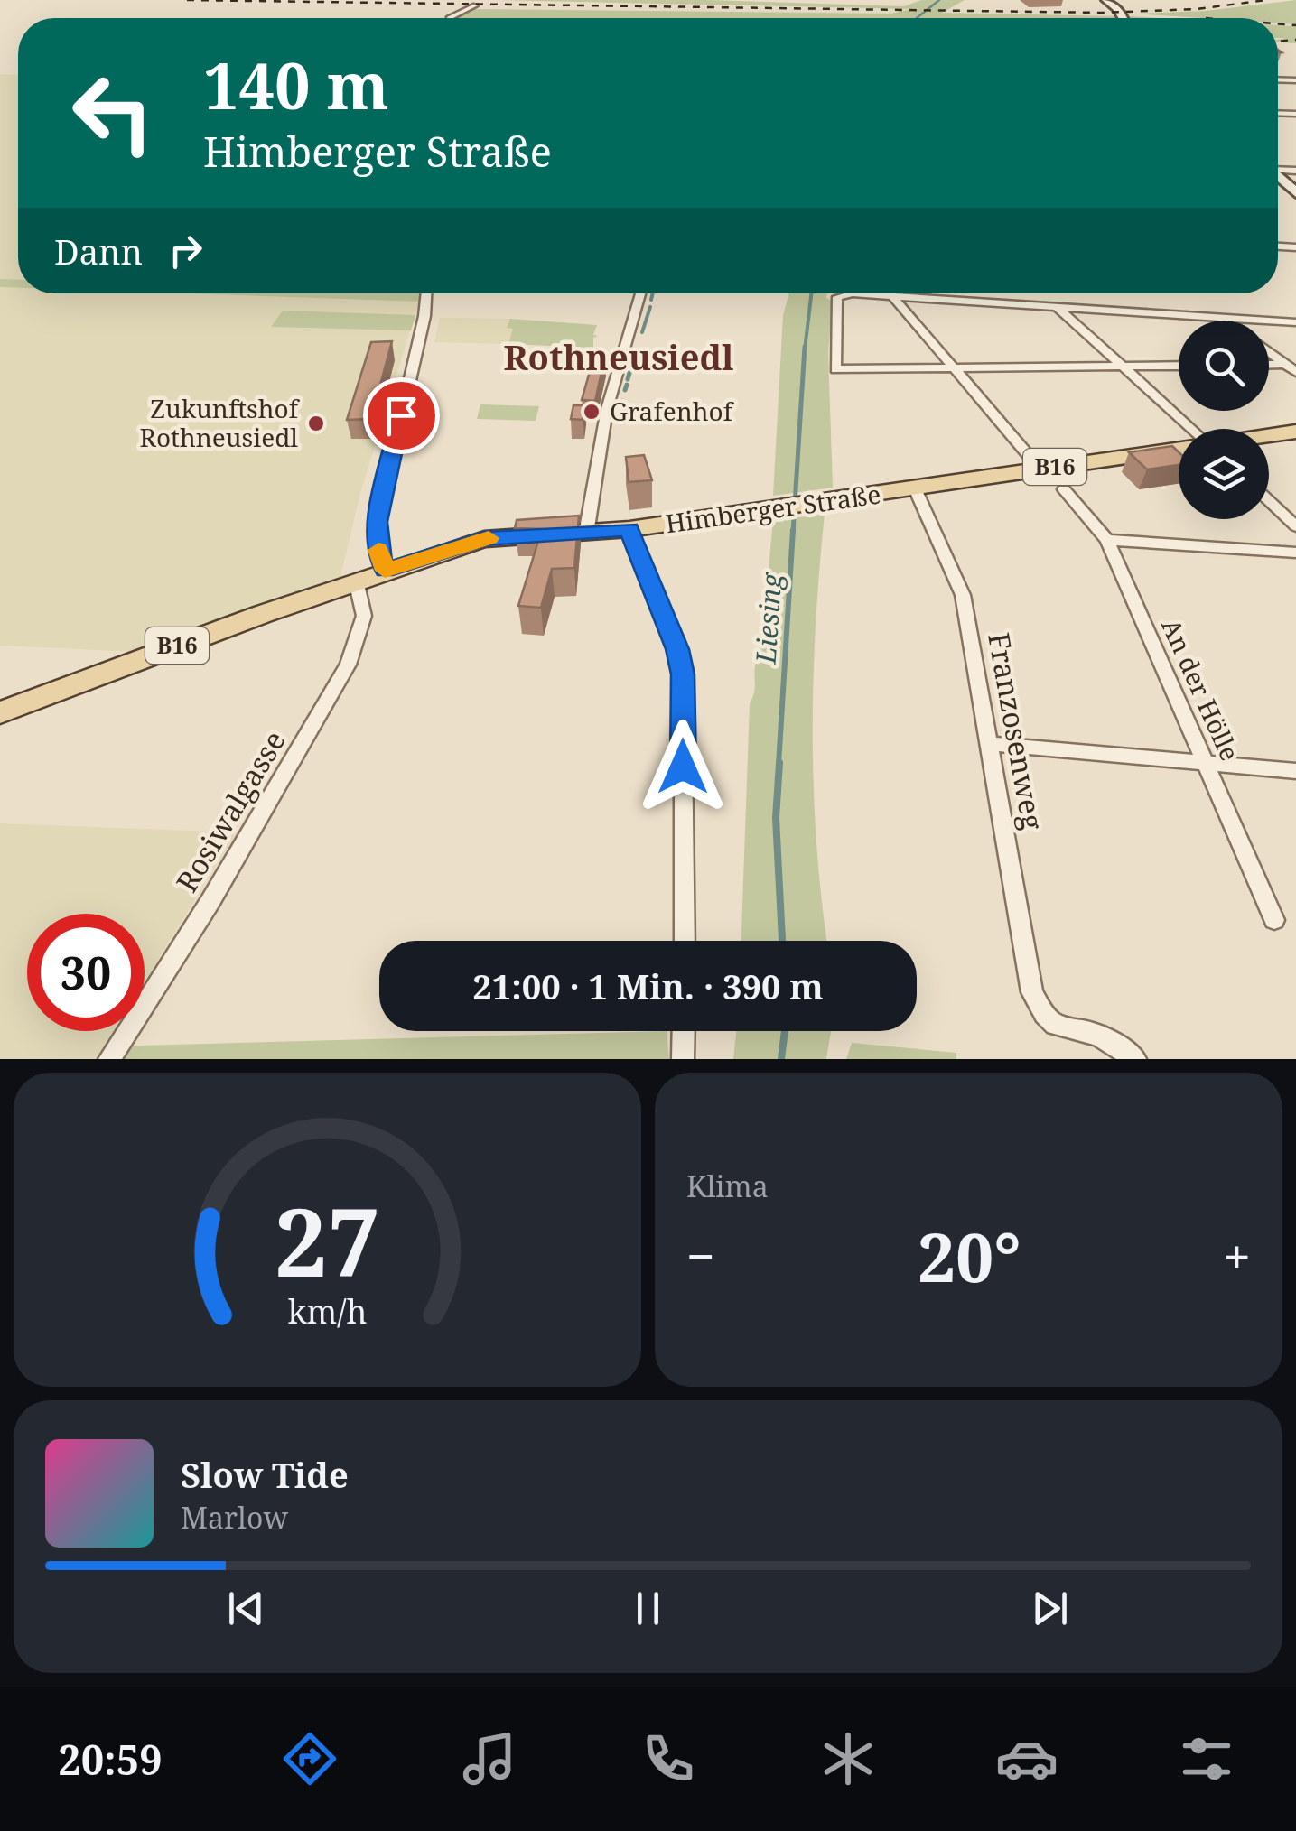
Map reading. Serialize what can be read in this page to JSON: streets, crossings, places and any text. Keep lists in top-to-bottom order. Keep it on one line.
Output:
{"streets":{"main road":["B16","Himberger Straße"],"street":["An der Hölle","Franzosenweg","Rosiwalgasse"]},"crossings":[["Himberger Straße","Franzosenweg"],["Himberger Straße","Rosiwalgasse"]],"districts":["Rothneusiedl"],"water":["Liesing"],"places":["Grafenhof","Zukunftshof Rothneusiedl"],"page":{"turn":["140 m","Himberger Straße"],"then":"Dann","limit":"30","trip":"21:00 · 1 Min. · 390 m","tile":"Klima","heat":["−","20°","+"],"song":["Slow Tide","Marlow"],"tabs":"20:59","gauge":["27","km/h"]}}
